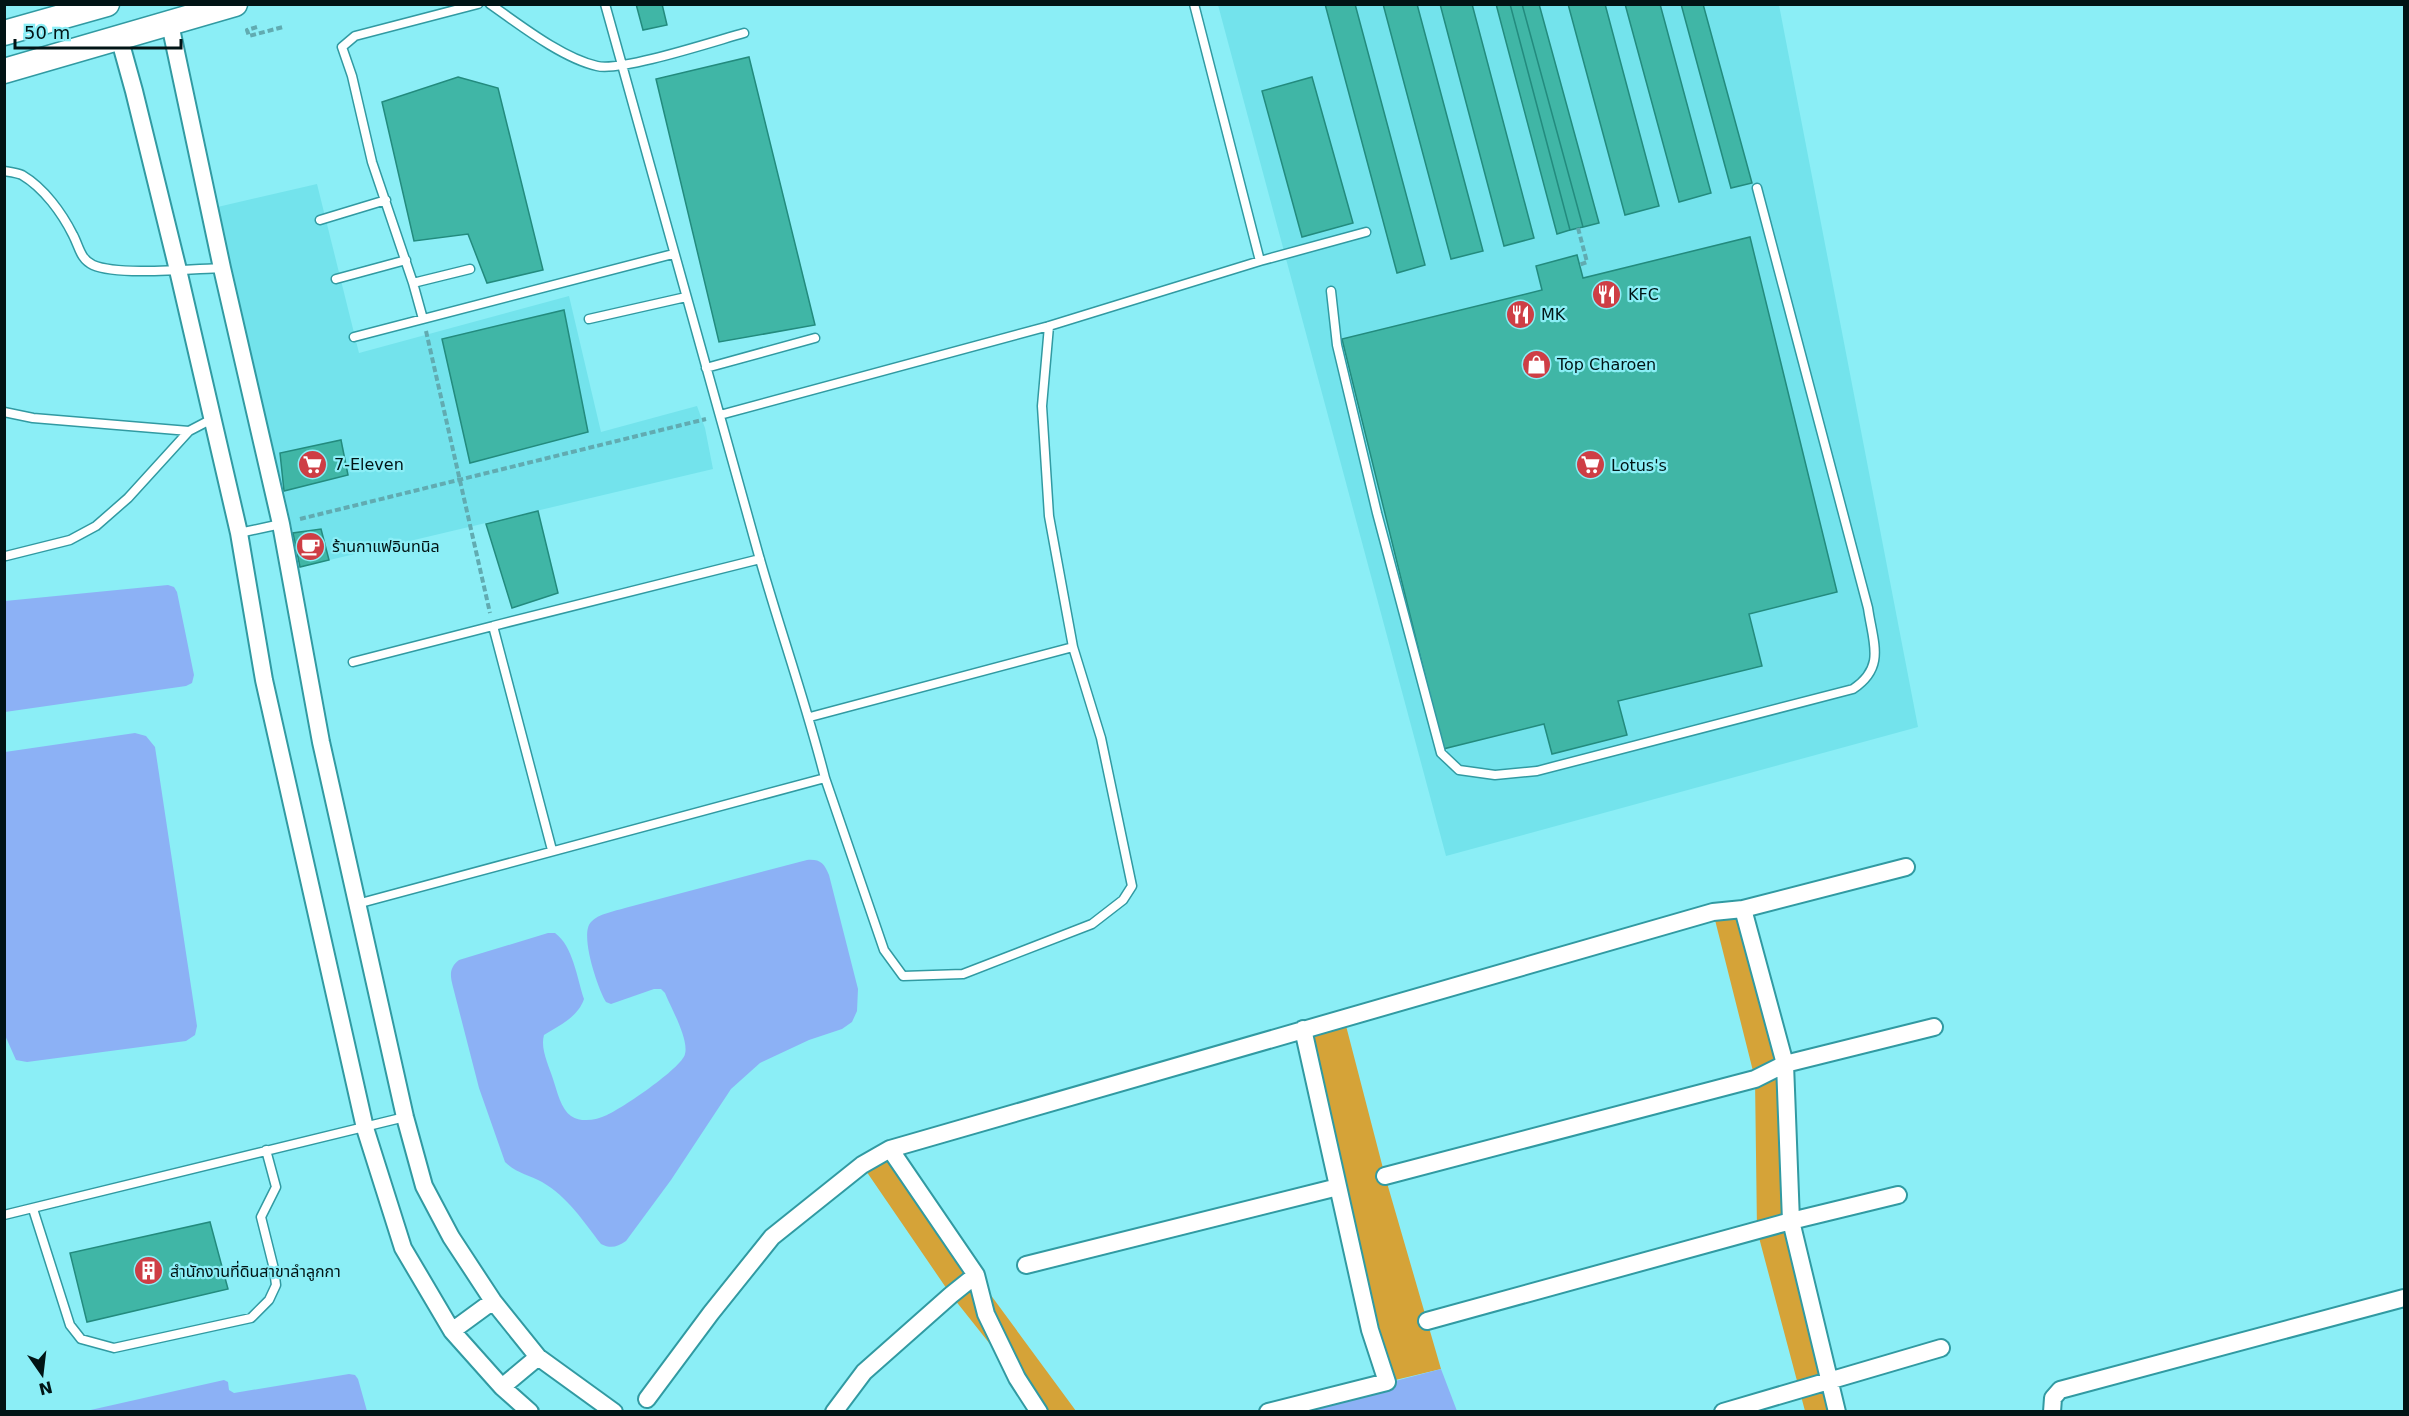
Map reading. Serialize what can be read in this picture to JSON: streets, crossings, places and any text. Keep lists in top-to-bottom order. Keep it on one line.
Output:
{"places":{"restaurant":["KFC","MK"],"shop":["Top Charoen"],"supermarket":["7-Eleven","Lotus's"],"cafe":["ร้านกาแฟอินทนิล"],"building":["สำนักงานที่ดินสาขาลำลูกกา"]},"scale_bar":"50 m","north":"bottom"}
